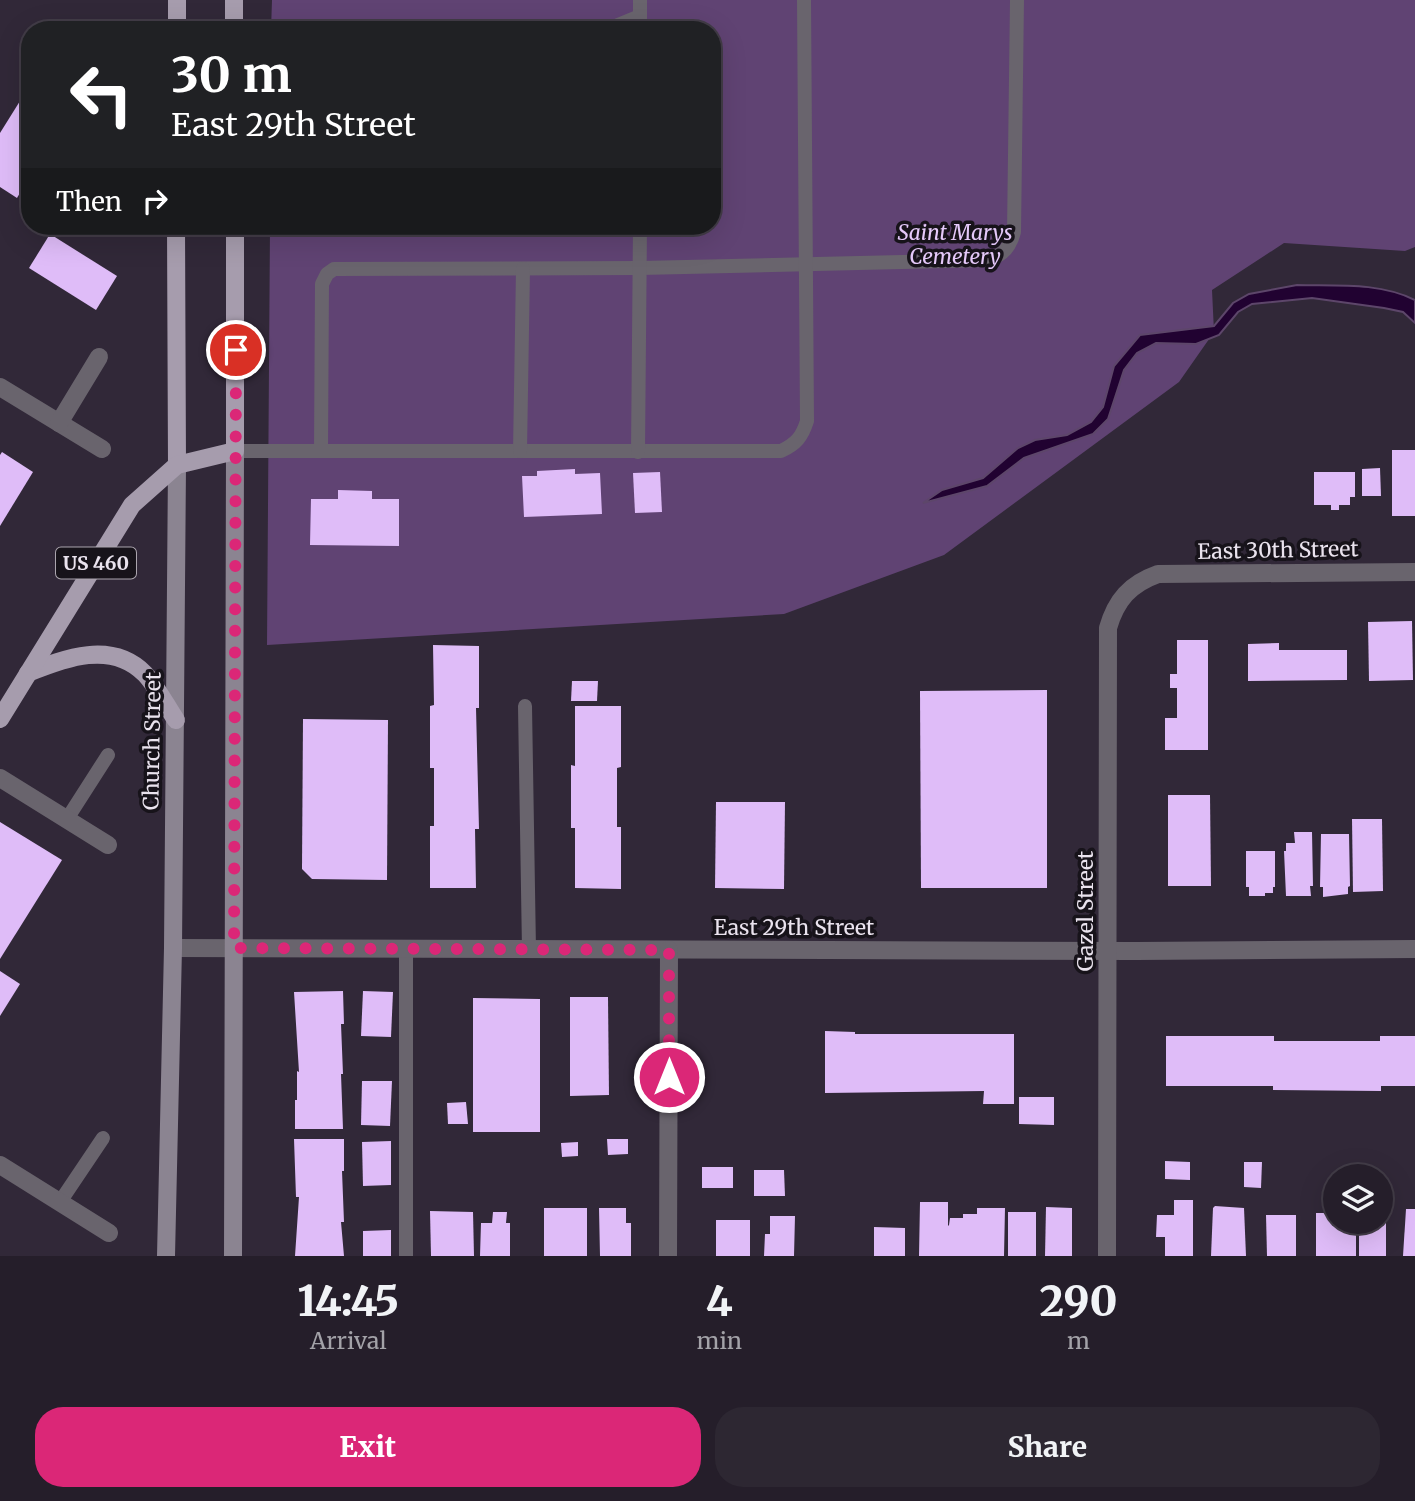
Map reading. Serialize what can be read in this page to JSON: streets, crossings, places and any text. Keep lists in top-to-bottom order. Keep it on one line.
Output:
{"streets":{"main road":["US 460","Church Street"],"street":["East 30th Street","Gazel Street","East 29th Street"]},"crossings":[["East 30th Street","Gazel Street"],["US 460","Church Street"],["Church Street","East 29th Street"],["Gazel Street","East 29th Street"]],"parks":["Saint Marys Cemetery"],"page":{"turn":["30 m","East 29th Street"],"then":"Then","eta":["14:45","Arrival","4","min","290","m"],"buttons":["Exit","Share"]}}
